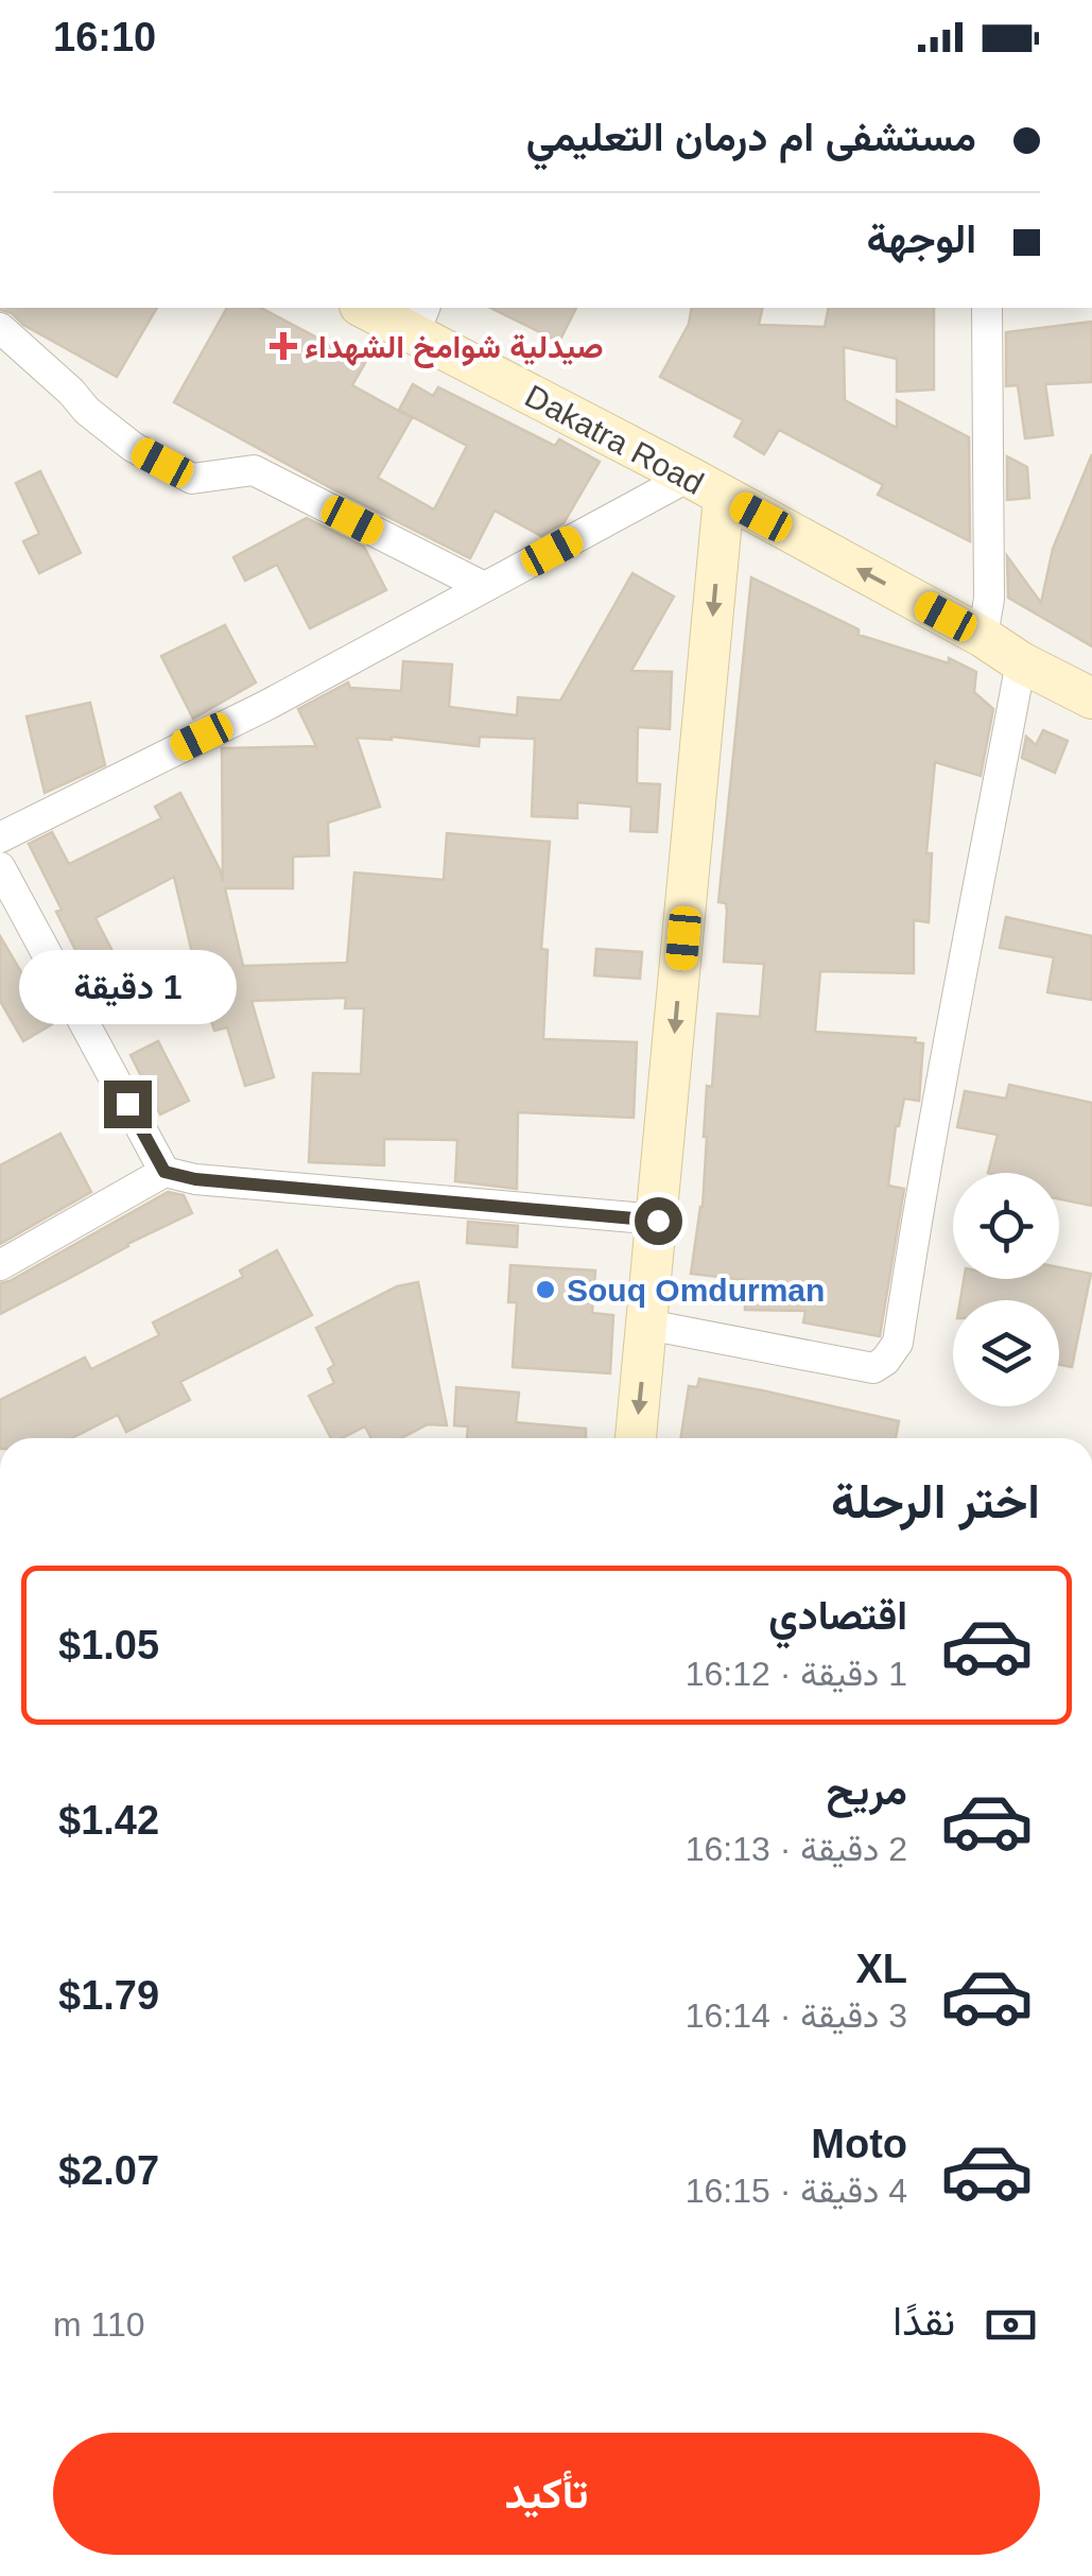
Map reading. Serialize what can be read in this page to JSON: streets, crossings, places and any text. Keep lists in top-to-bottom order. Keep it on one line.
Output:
{"streets":{"street":["Dakatra Road"]},"one_way":["Dakatra Road"],"places":{"health":["صيدلية شوامخ الشهداء"],"other":["Souq Omdurman"]},"page":{"status":"16:10","banner":["مستشفى ام درمان التعليمي","الوجهة"],"bubble":"1 دقيقة","heading":"اختر الرحلة","list":[{"name":"اقتصادي","note":"1 دقيقة · 16:12","value":"$1.05"},{"name":"مريح","note":"2 دقيقة · 16:13","value":"$1.42"},{"name":"XL","note":"3 دقيقة · 16:14","value":"$1.79"},{"name":"Moto","note":"4 دقيقة · 16:15","value":"$2.07"}],"pay":["نقدًا","110 m"],"buttons":"تأكيد"}}
